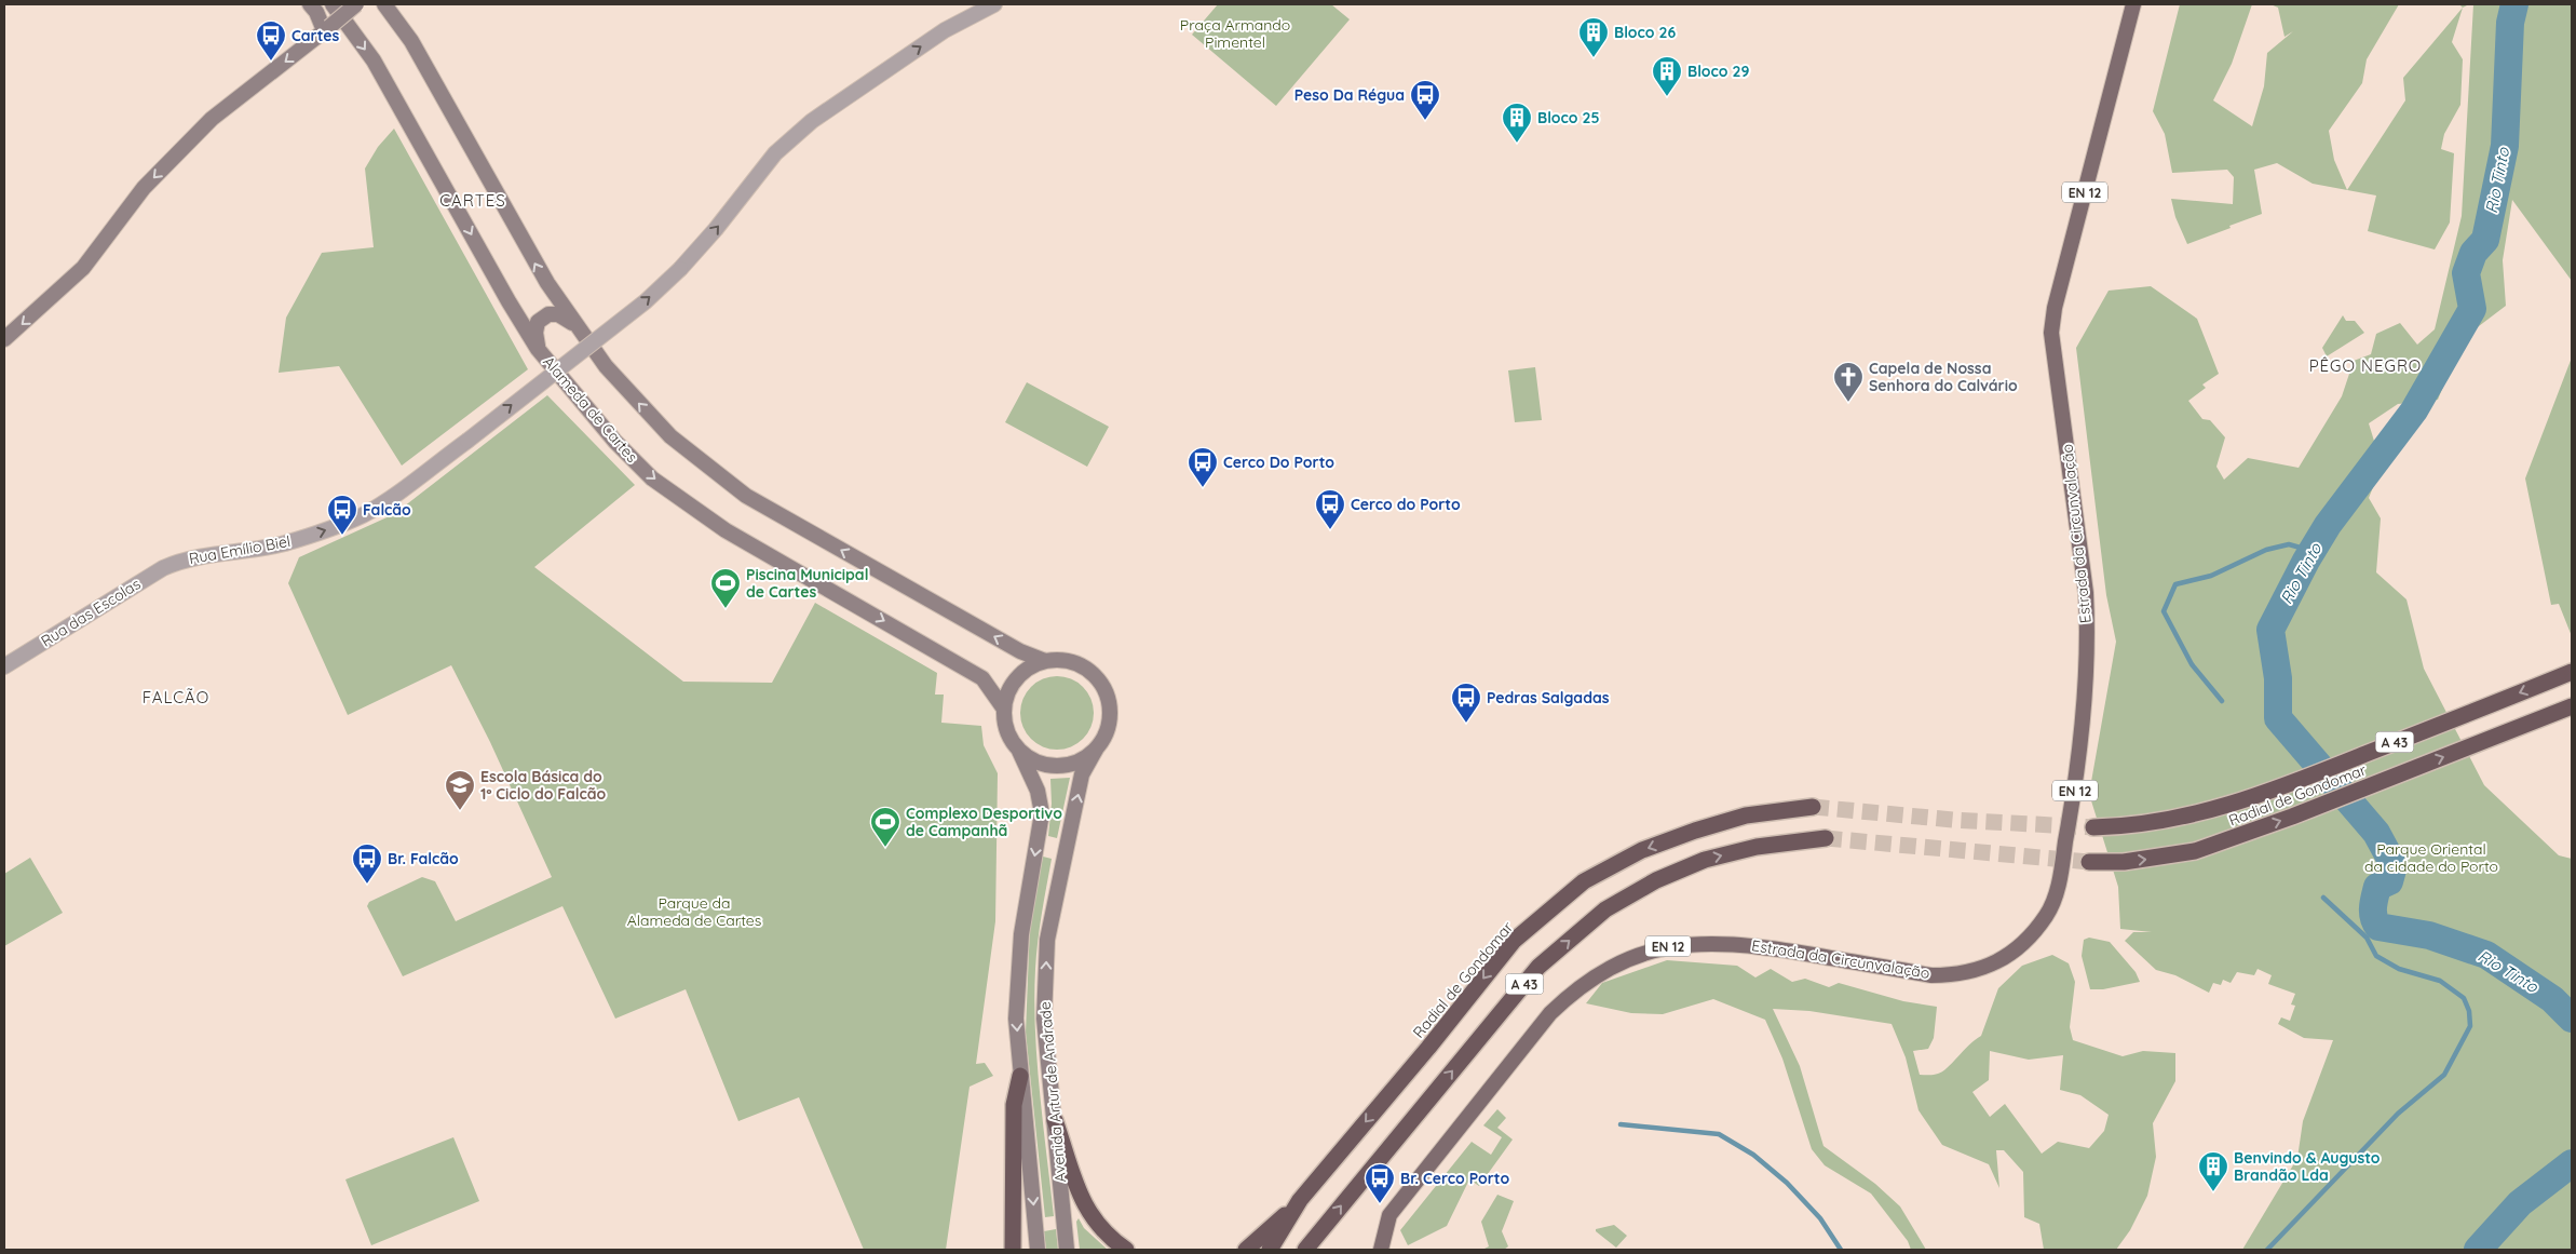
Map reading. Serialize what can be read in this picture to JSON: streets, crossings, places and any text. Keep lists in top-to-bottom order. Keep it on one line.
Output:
{"streets":{"highway":["A 43","Radial de Gondomar"],"main road":["EN 12","Alameda de Cartes","Estrada da Circunvalação","Avenida Artur de Andrade"],"street":["Rua Emílio Biel","Rua das Escolas"]},"crossings":[["Alameda de Cartes","Avenida Artur de Andrade"],["Rua Emílio Biel","Rua das Escolas"]],"one_way":["Rua Emílio Biel"],"districts":["CARTES","PÊGO NEGRO","FALCÃO"],"water":["Rio Tinto"],"parks":["Praça Armando Pimentel","Parque Oriental da cidade do Porto","Parque da Alameda de Cartes"],"places":{"building":["Bloco 26","Bloco 29","Bloco 25","Benvindo & Augusto Brandão Lda"],"bus stop":["Cartes","Peso Da Régua","Cerco Do Porto","Cerco do Porto","Falcão","Pedras Salgadas","Br. Falcão","Br. Cerco Porto"],"church":["Capela de Nossa Senhora do Calvário"],"sports":["Piscina Municipal de Cartes","Complexo Desportivo de Campanhã"],"school or university":["Escola Básica do 1º Ciclo do Falcão"]}}
